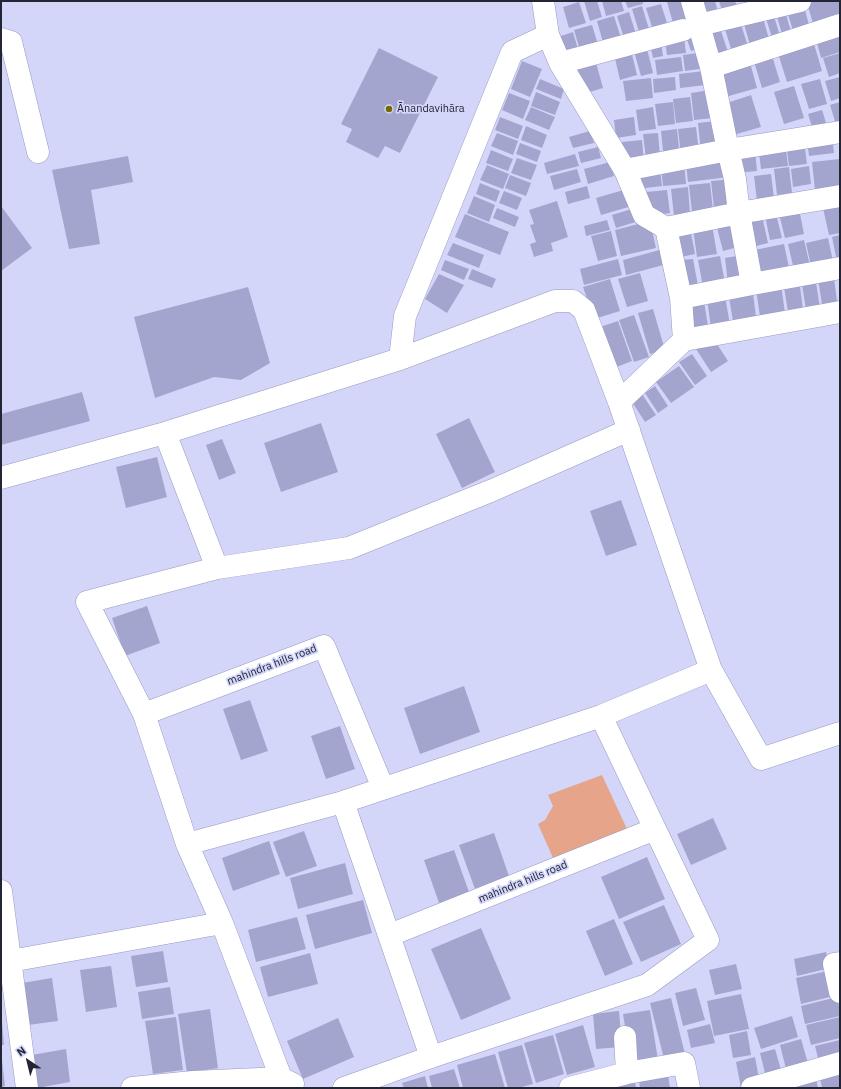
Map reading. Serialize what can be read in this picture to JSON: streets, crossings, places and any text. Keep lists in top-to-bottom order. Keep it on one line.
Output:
{"streets":{"street":["mahindra hills road"]},"places":["Ānandavihāra"],"north":"top left"}
